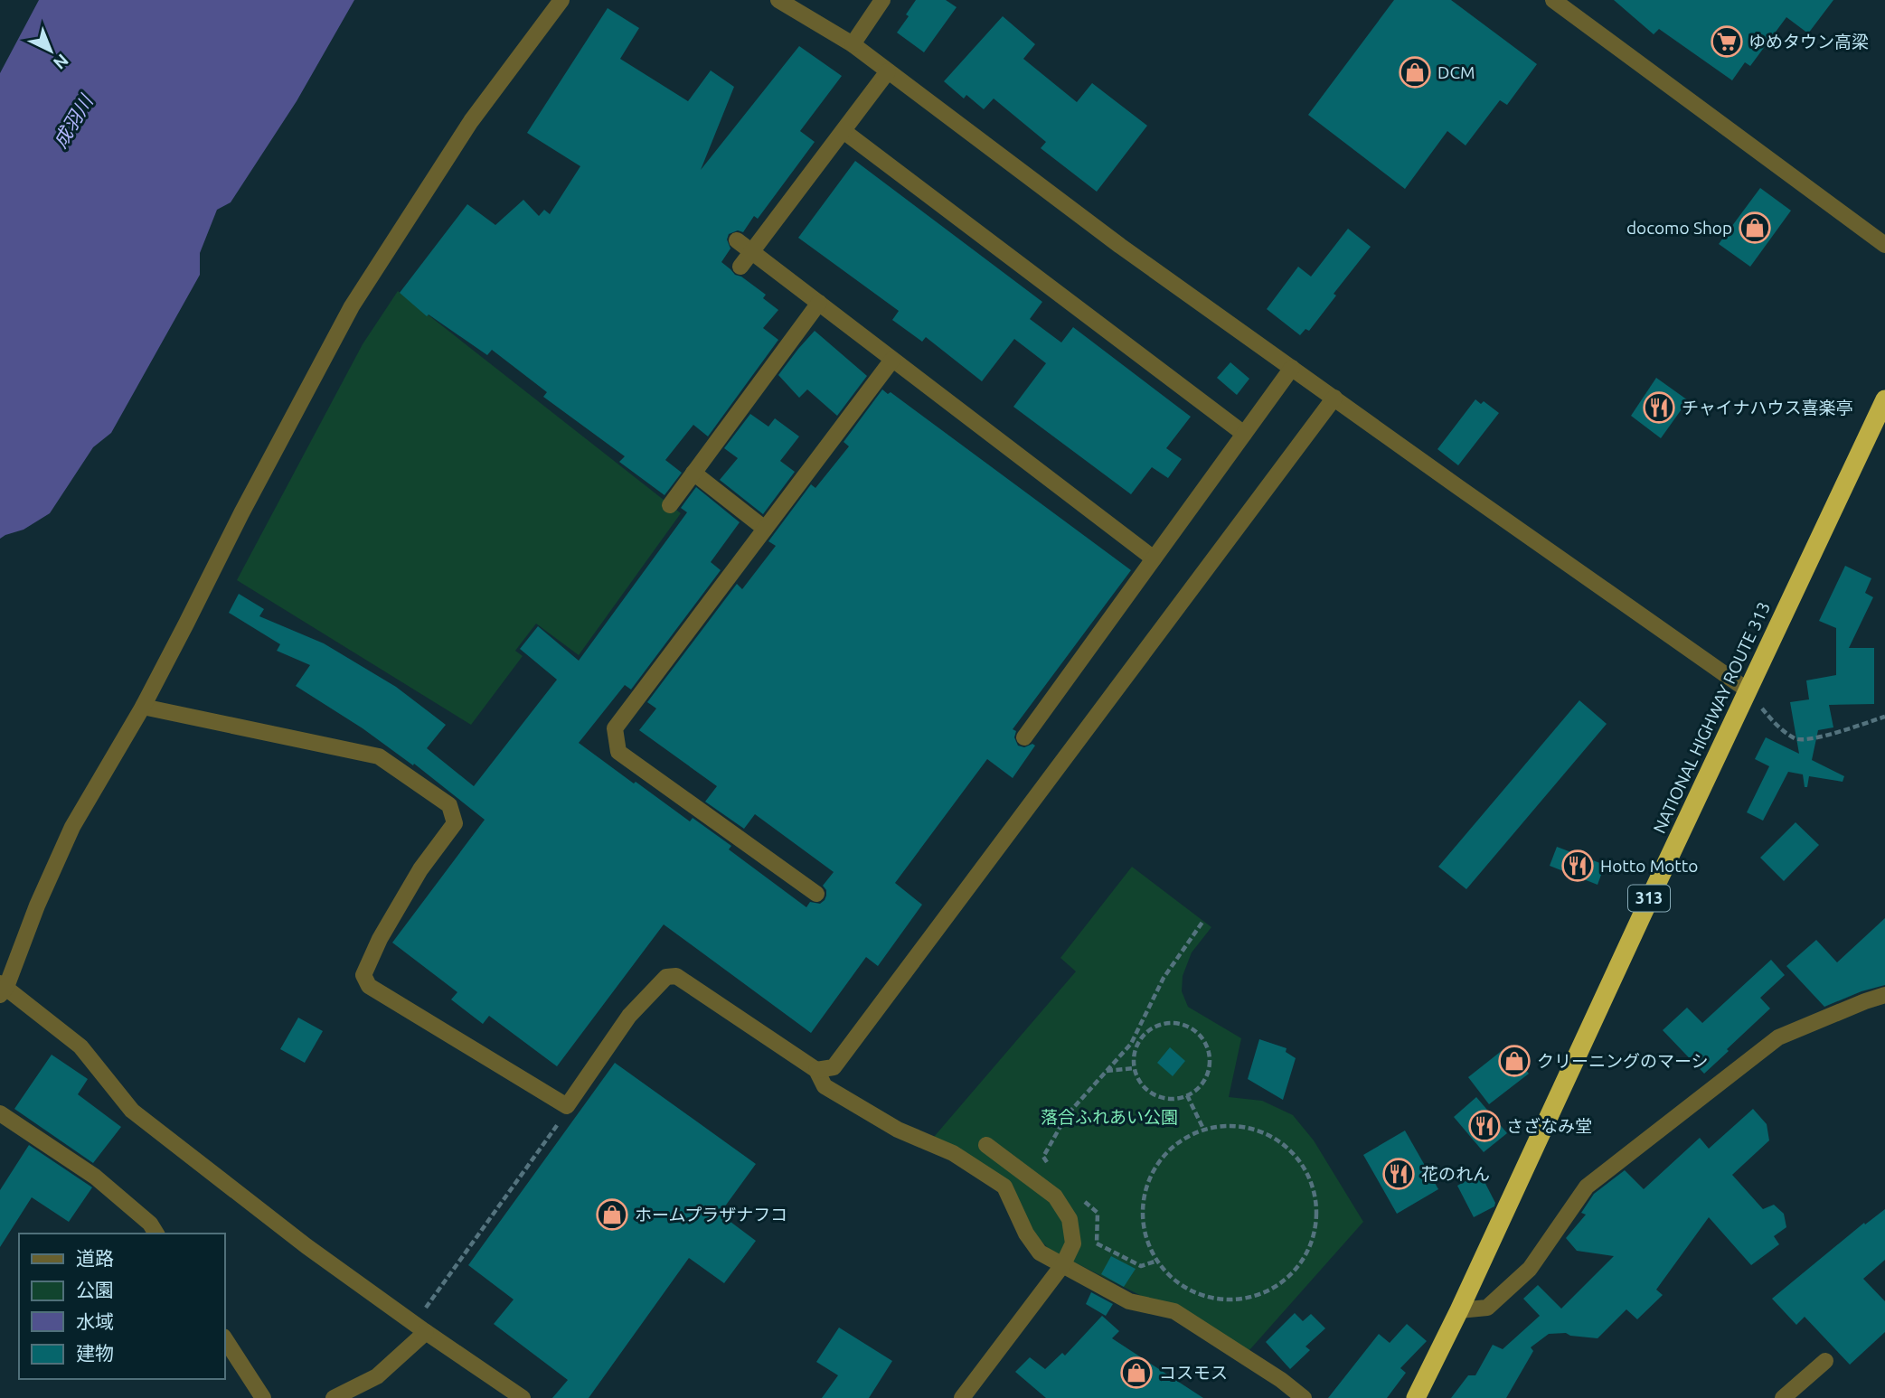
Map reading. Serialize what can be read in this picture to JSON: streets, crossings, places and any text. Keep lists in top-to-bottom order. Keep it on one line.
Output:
{"streets":{"highway":["NATIONAL HIGHWAY ROUTE 313","313"]},"water":["成羽川"],"parks":["落合ふれあい公園"],"places":{"supermarket":["ゆめタウン高梁"],"shop":["DCM","docomo Shop","クリーニングのマーシ","ホームプラザナフコ","コスモス"],"restaurant":["チャイナハウス喜楽亭","Hotto Motto","さざなみ堂","花のれん"]},"legend":["道路","公園","水域","建物"],"north":"bottom right"}
